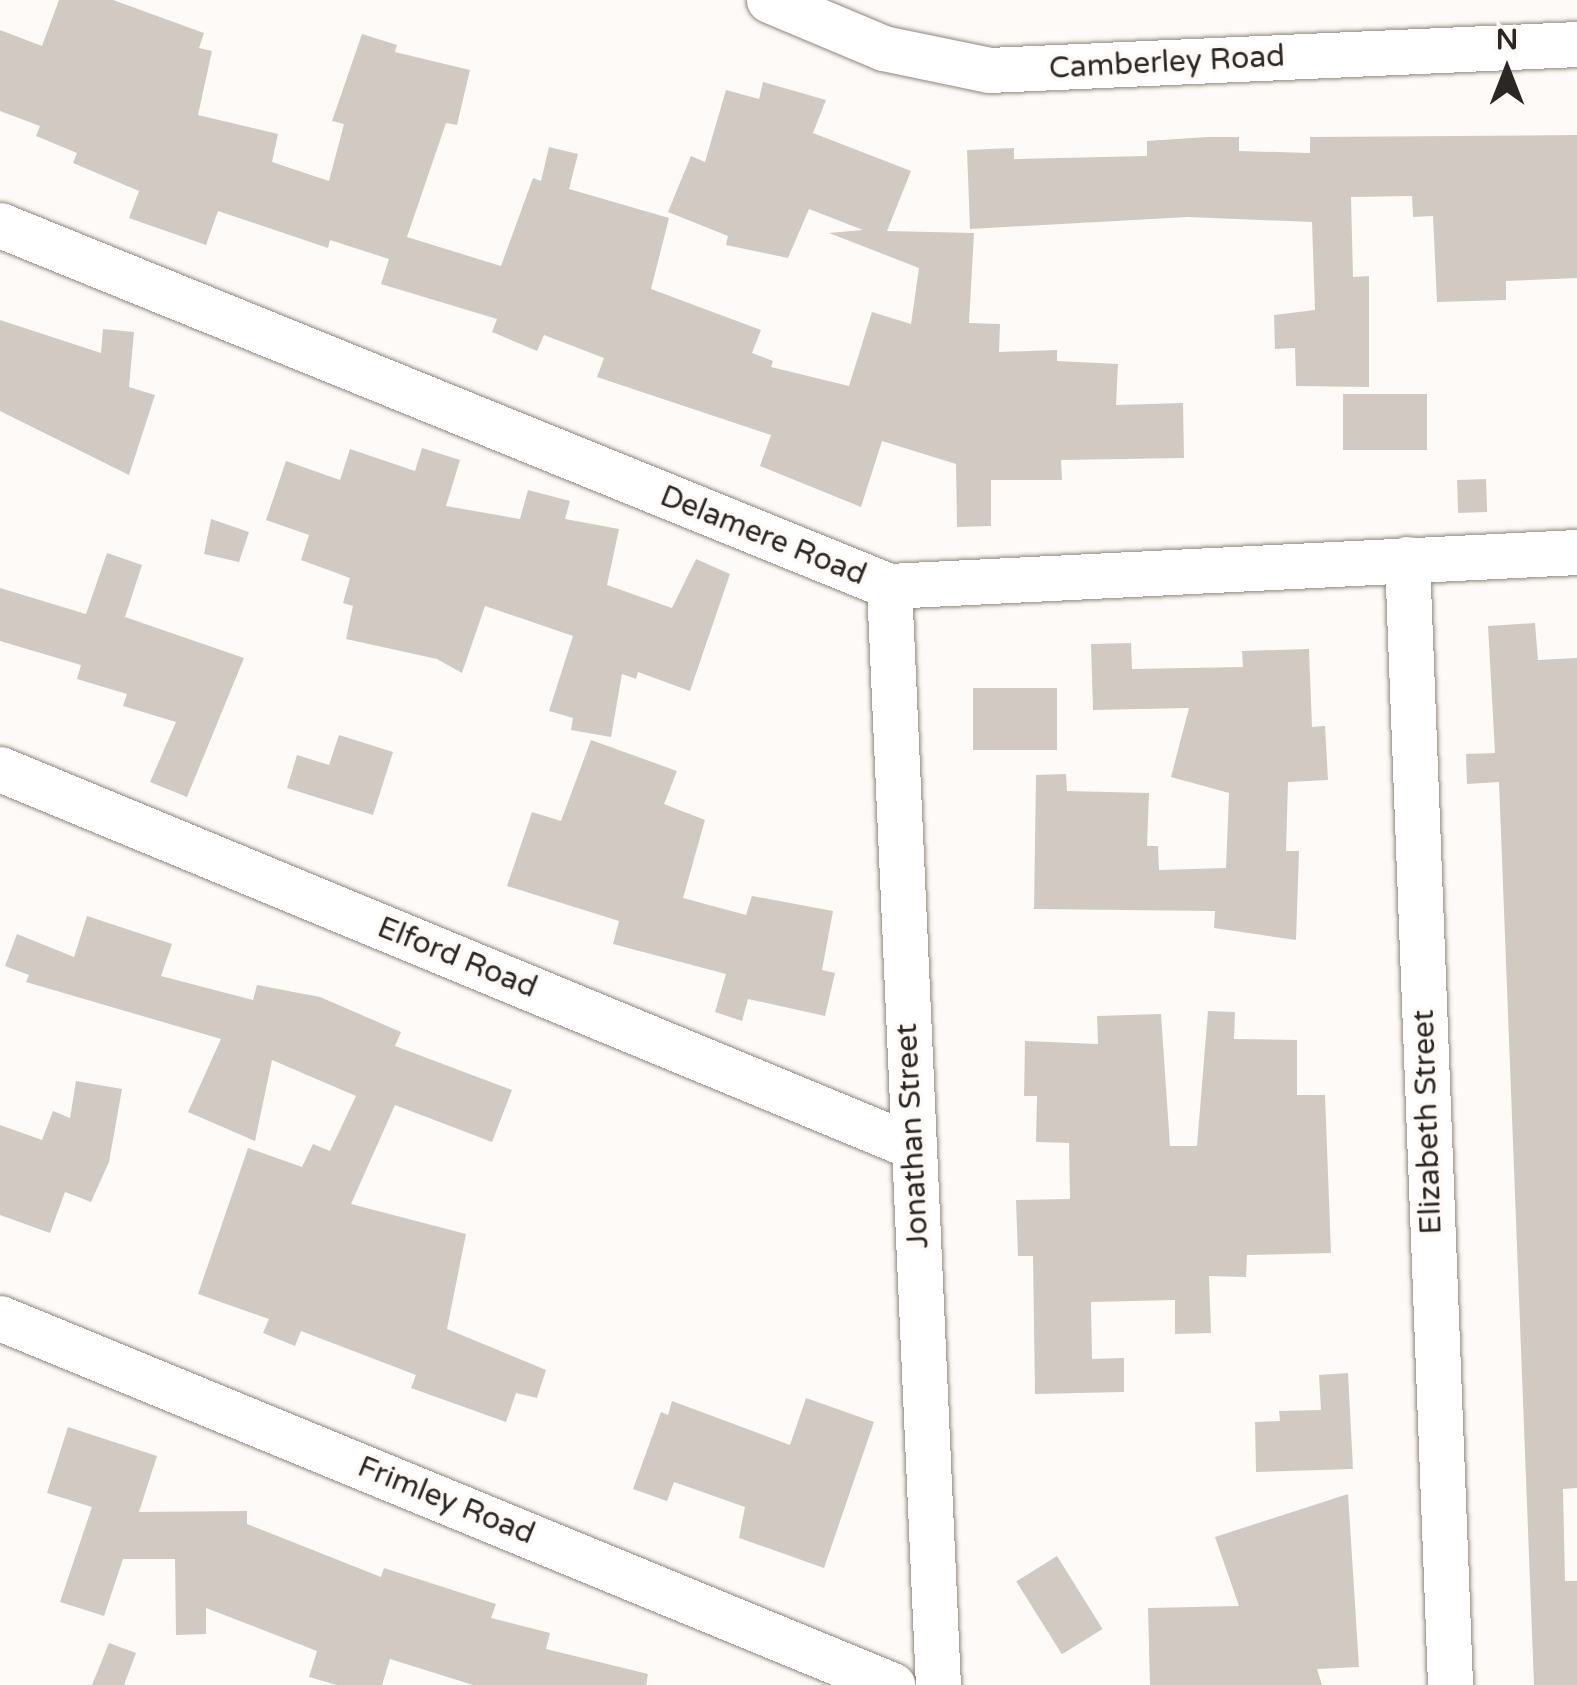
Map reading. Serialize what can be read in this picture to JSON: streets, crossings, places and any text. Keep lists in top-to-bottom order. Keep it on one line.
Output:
{"streets":{"street":["Camberley Road","Delamere Road","Elford Road","Elizabeth Street","Jonathan Street","Frimley Road"]},"crossings":[["Delamere Road","Elizabeth Street"],["Delamere Road","Jonathan Street"],["Elford Road","Jonathan Street"]],"north":"top"}
